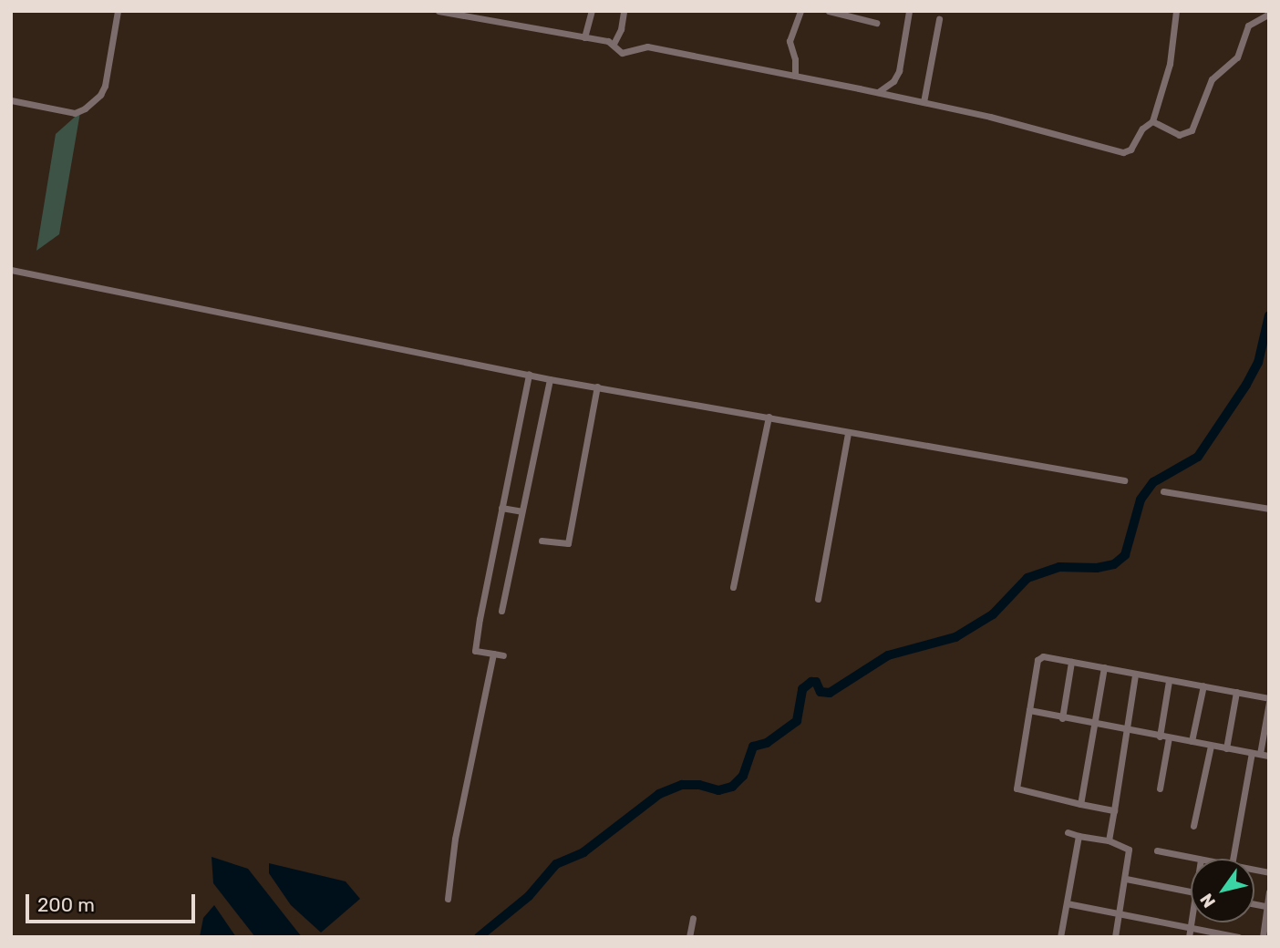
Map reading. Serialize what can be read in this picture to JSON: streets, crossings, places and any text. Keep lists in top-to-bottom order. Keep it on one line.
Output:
{"scale_bar":"200 m","north":"bottom left"}
